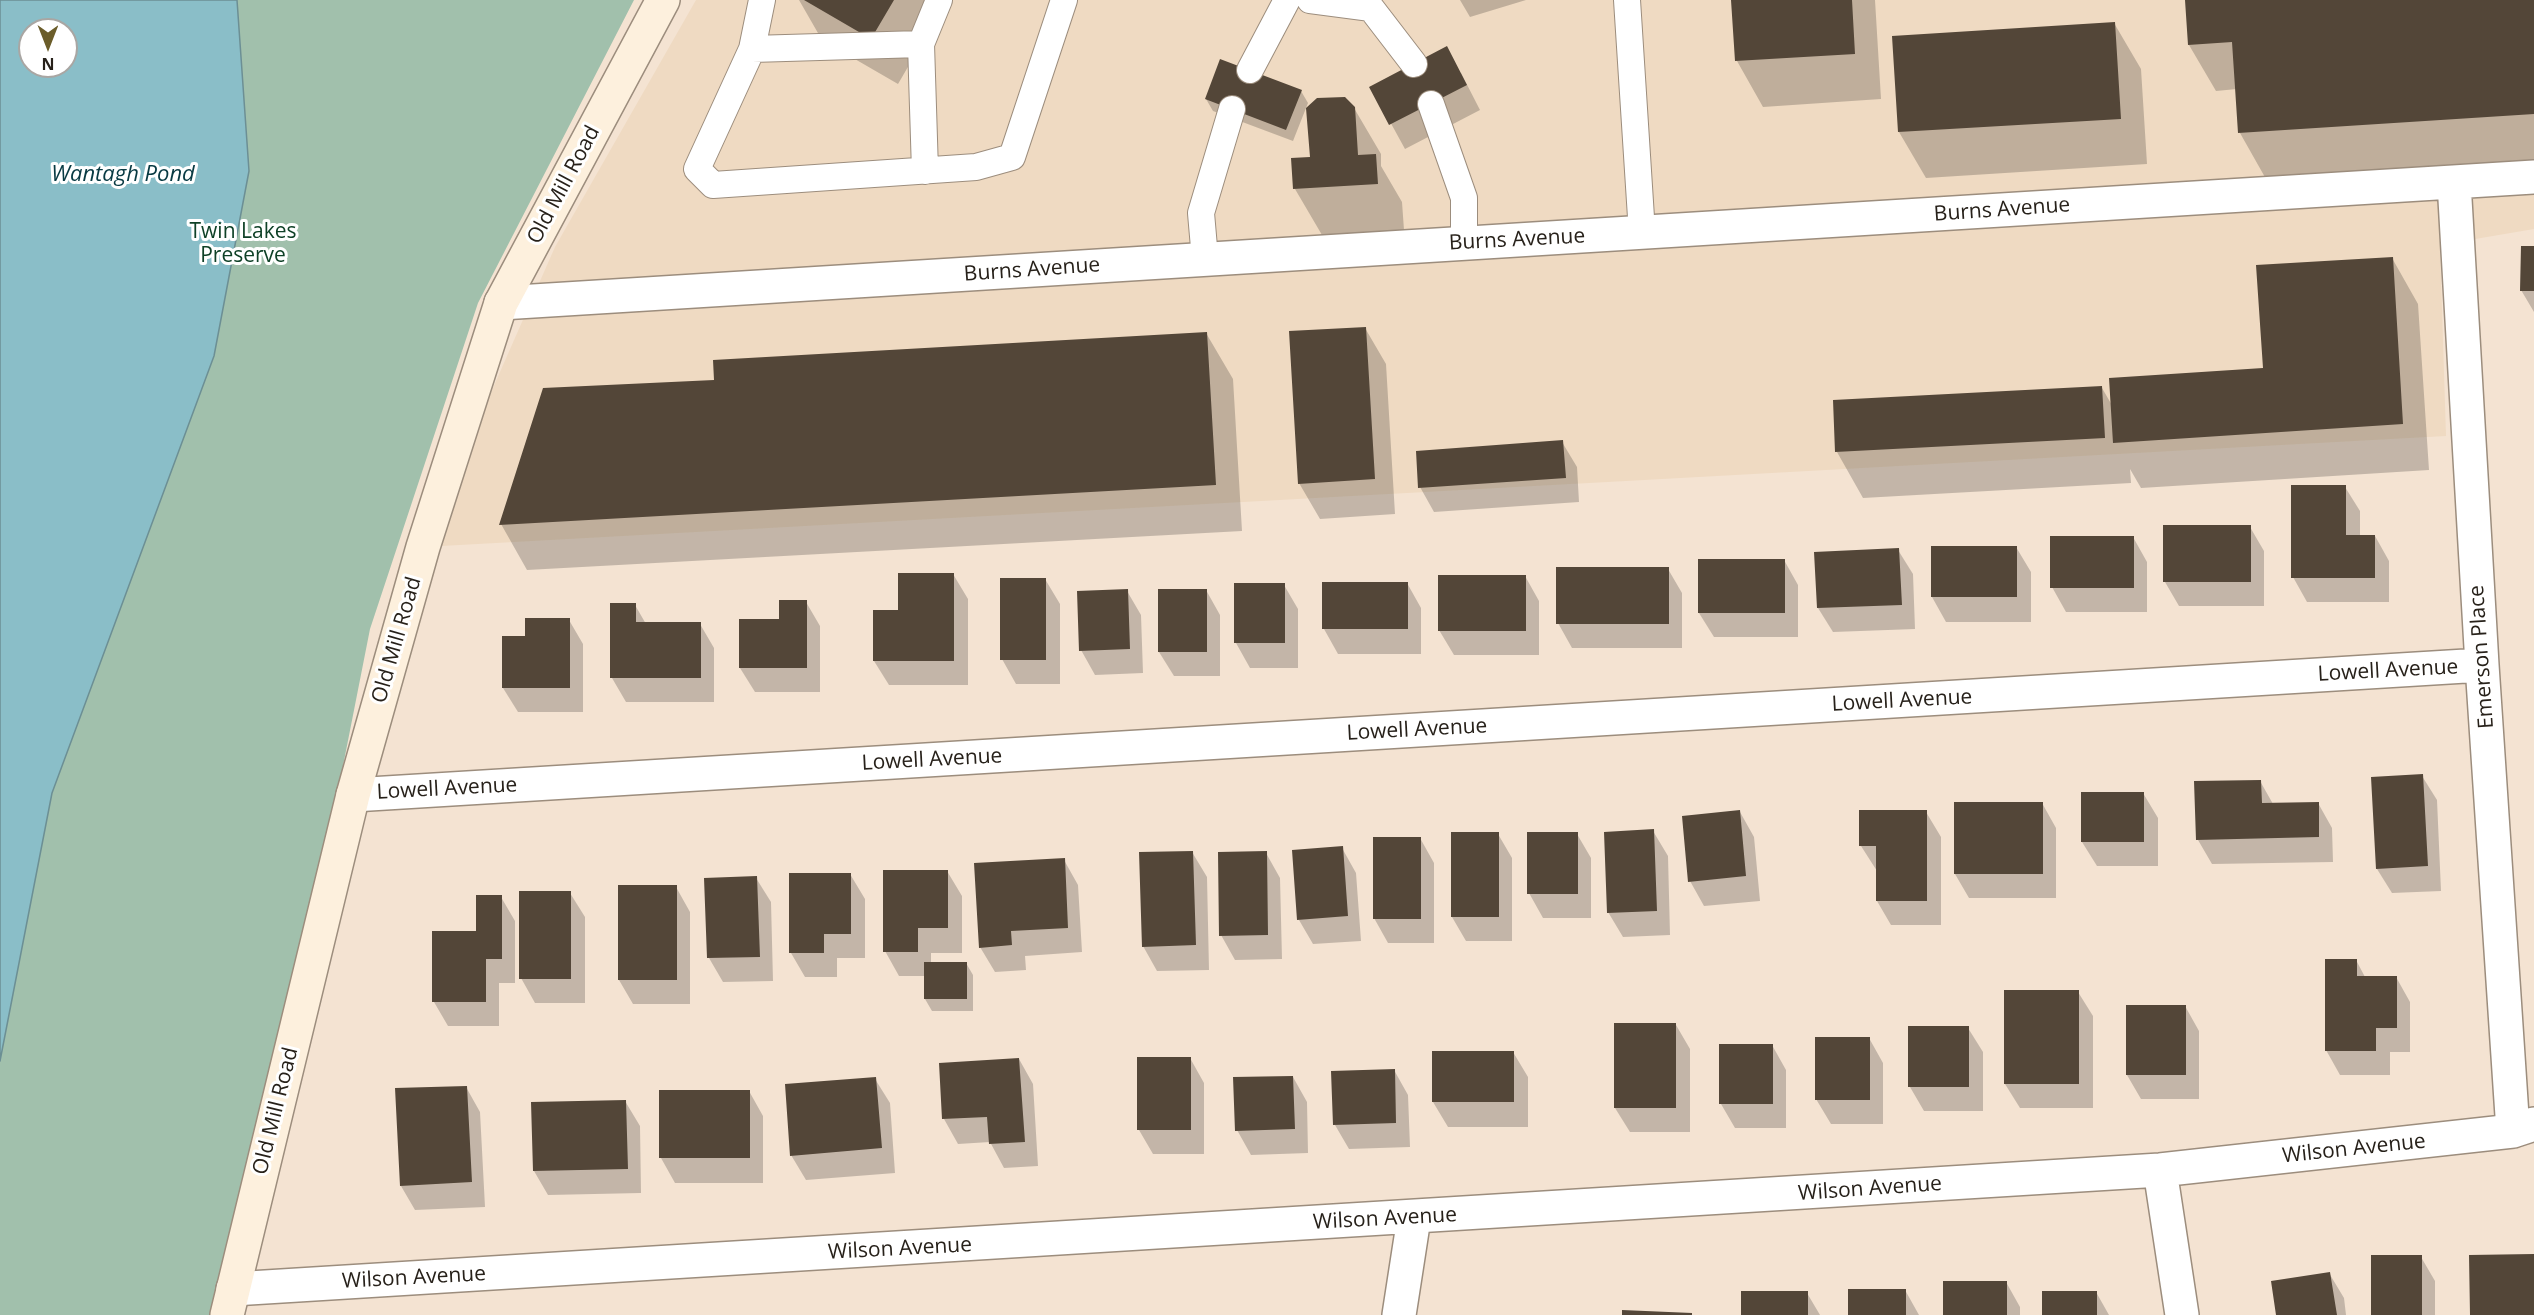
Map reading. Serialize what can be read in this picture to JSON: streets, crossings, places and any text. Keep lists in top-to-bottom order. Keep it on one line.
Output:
{"streets":{"street":["Old Mill Road","Burns Avenue","Emerson Place","Lowell Avenue","Wilson Avenue"]},"crossings":[["Old Mill Road","Burns Avenue"],["Old Mill Road","Lowell Avenue"],["Old Mill Road","Wilson Avenue"],["Burns Avenue","Emerson Place"],["Emerson Place","Lowell Avenue"],["Emerson Place","Wilson Avenue"]],"water":["Wantagh Pond"],"parks":["Twin Lakes Preserve"],"north":"bottom"}
